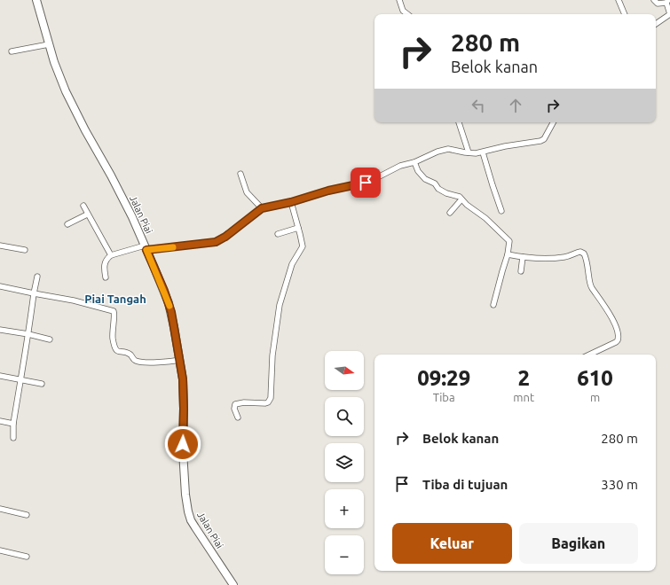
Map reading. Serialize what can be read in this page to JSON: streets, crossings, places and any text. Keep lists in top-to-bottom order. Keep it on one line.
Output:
{"streets":{"street":["Jalan Piai"]},"districts":["Piai Tangah"],"north":"right","page":{"turn":["280 m","Belok kanan"],"map_buttons":["+","−"],"eta":["09:29","Tiba","2","mnt","610","m"],"list":[{"name":"Belok kanan","value":"280 m"},{"name":"Tiba di tujuan","value":"330 m"}],"buttons":["Keluar","Bagikan"]}}
